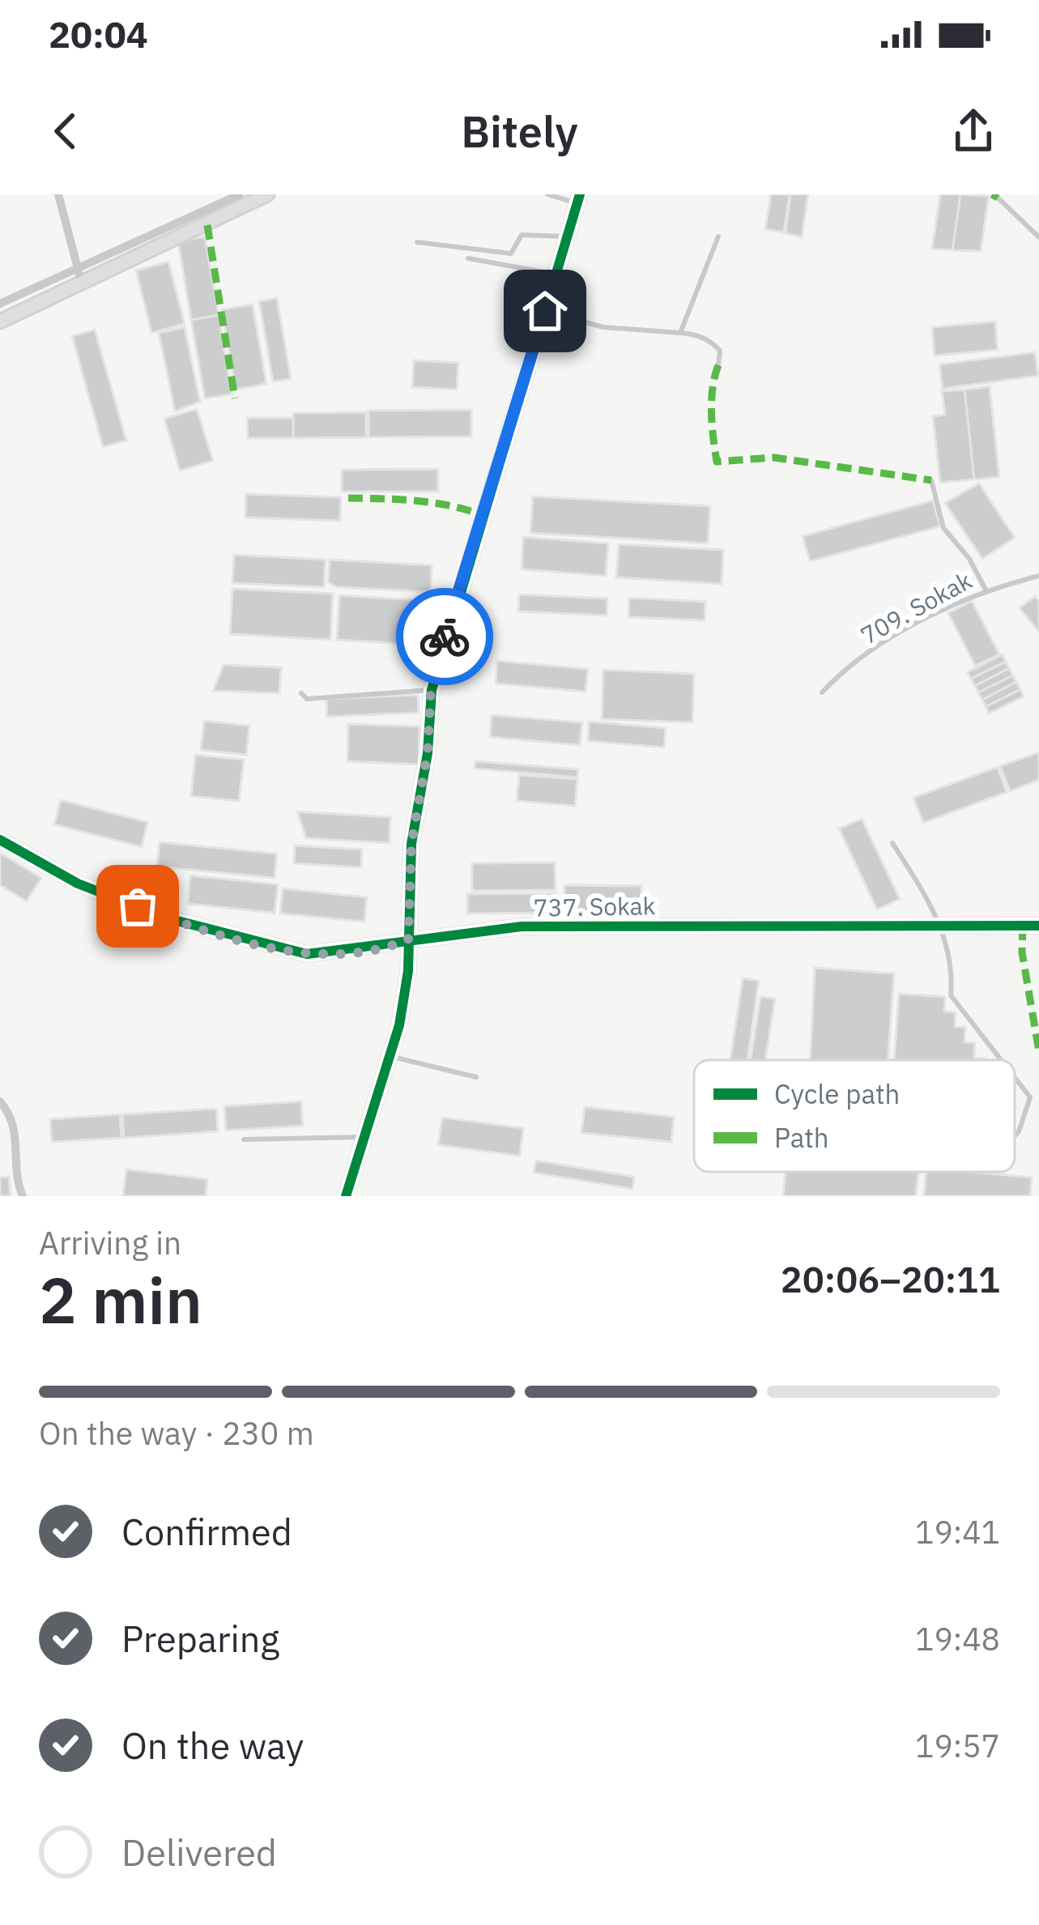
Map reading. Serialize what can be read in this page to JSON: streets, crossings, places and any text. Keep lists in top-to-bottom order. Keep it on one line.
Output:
{"streets":{"street":["737. Sokak"],"lane":["709. Sokak"]},"legend":["Cycle path","Path"],"page":{"status":"20:04","header":"Bitely","heading":["2 min","Arriving in","20:06–20:11"],"bar":"On the way · 230 m","list":[["Confirmed","19:41"],["Preparing","19:48"],["On the way","19:57"],"Delivered"]}}
